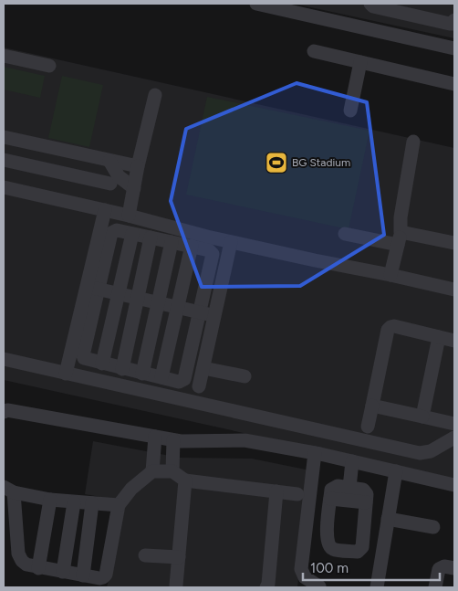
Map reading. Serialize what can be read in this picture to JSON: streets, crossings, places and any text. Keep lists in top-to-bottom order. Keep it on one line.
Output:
{"places":{"sports":["BG Stadium"]},"scale_bar":"100 m"}
